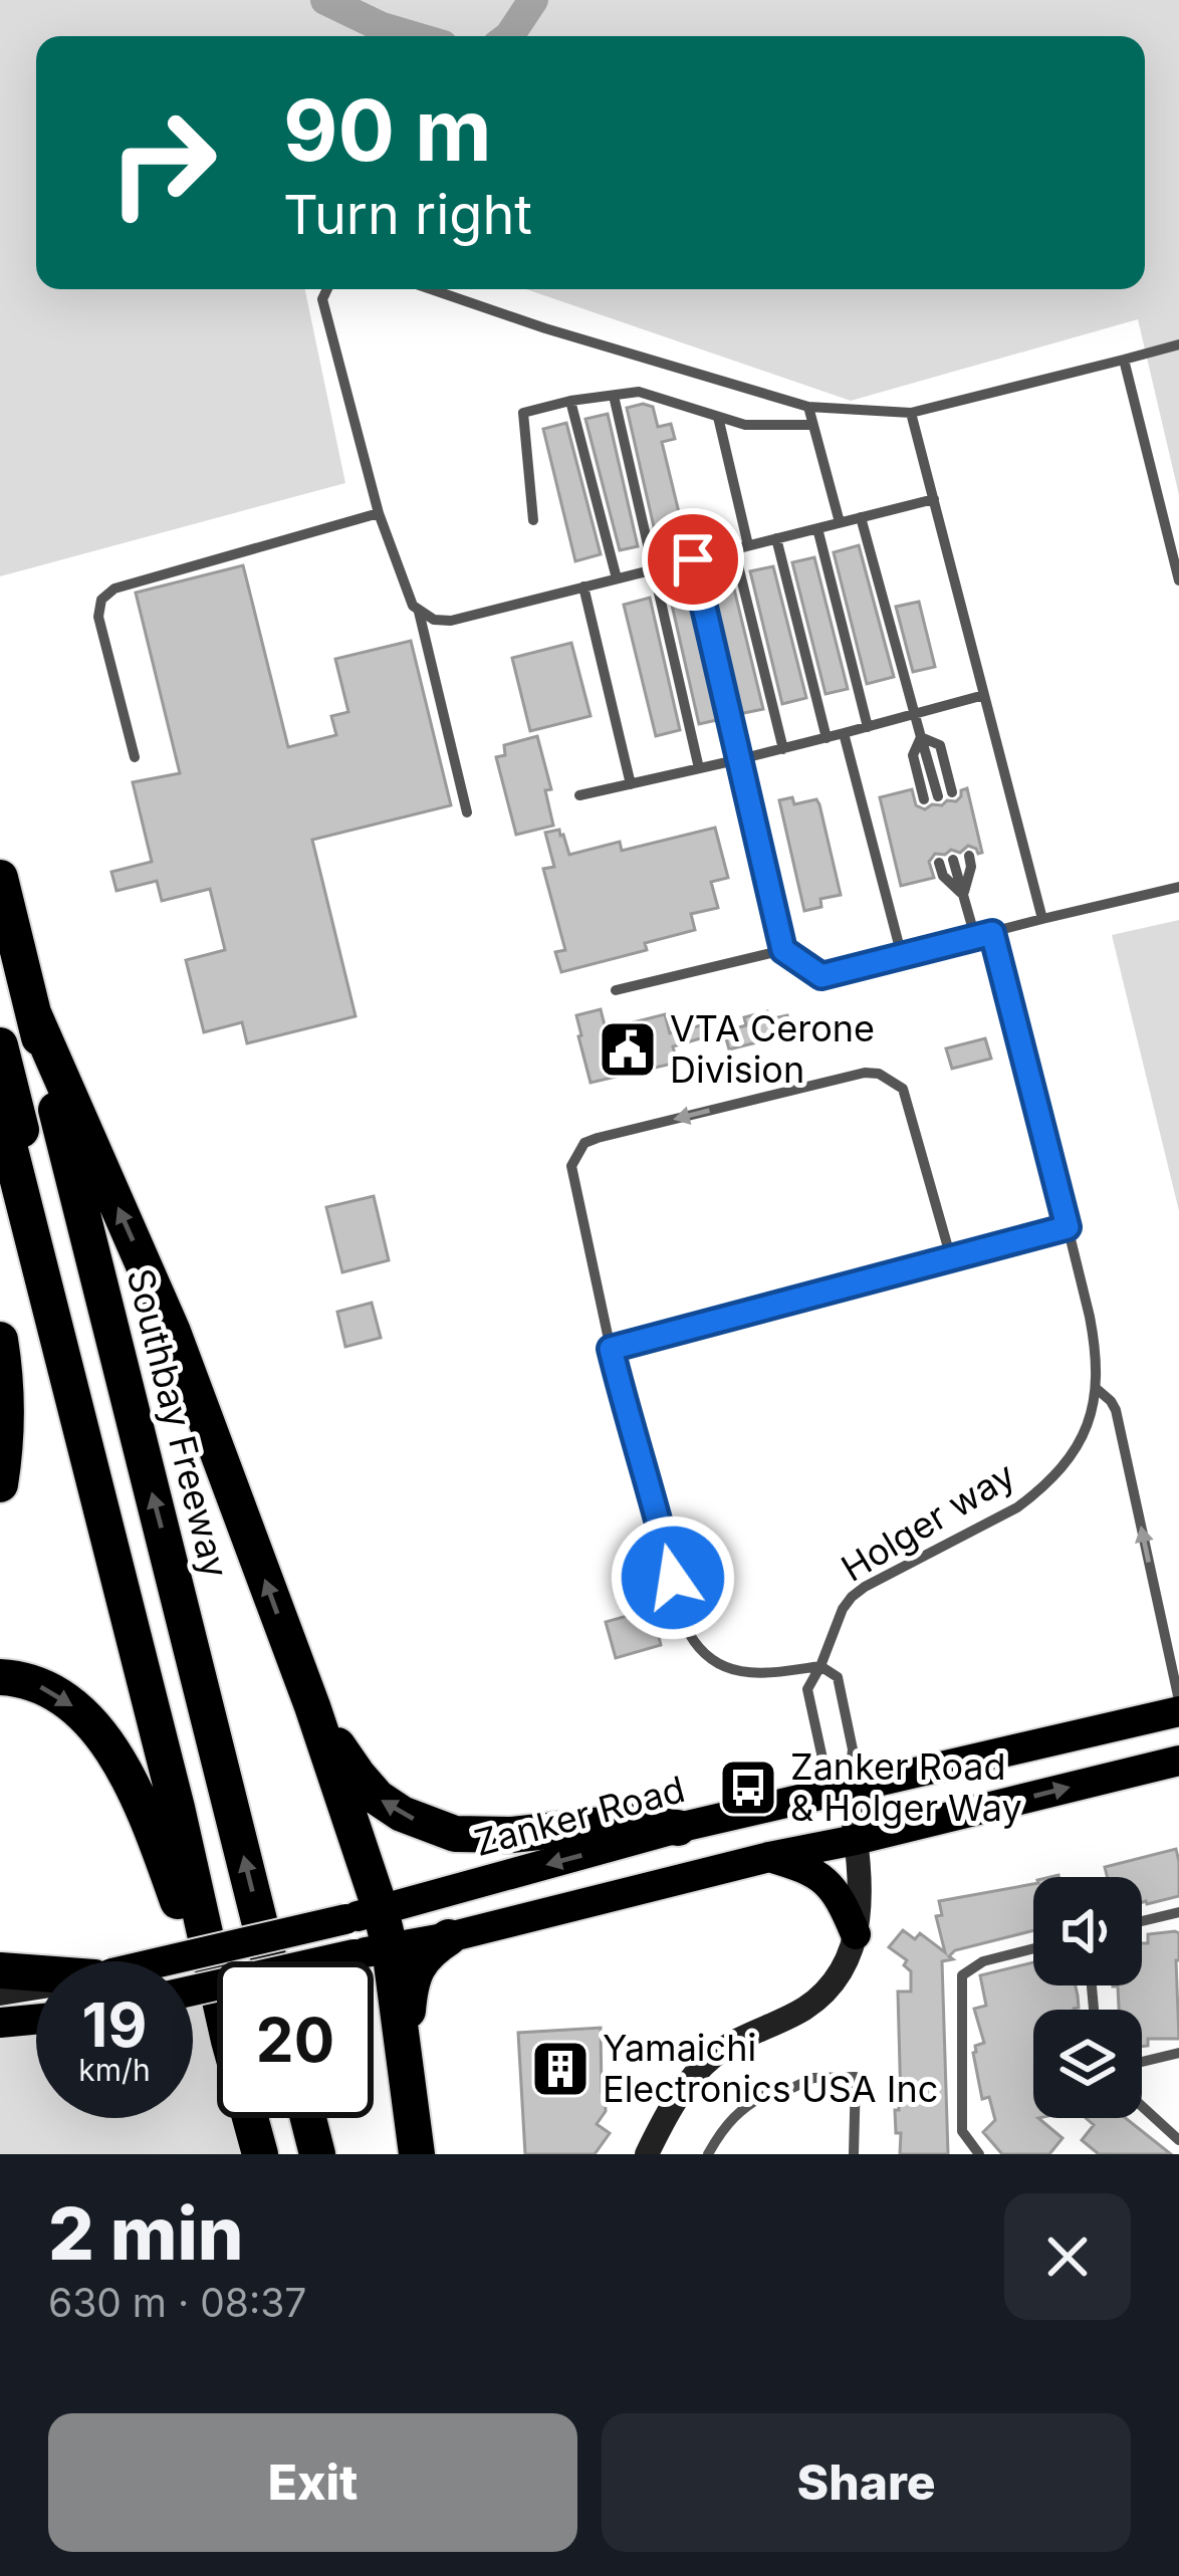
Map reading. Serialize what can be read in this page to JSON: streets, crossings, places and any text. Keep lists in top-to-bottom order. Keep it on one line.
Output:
{"streets":{"highway":["Southbay Freeway"],"main road":["Zanker Road"],"lane":["Holger way"]},"places":{"public building":["VTA Cerone Division"],"bus stop":["Zanker Road & Holger Way"],"building":["Yamaichi Electronics USA Inc"]},"page":{"turn":["90 m","Turn right"],"speed":"19 km/h","limit":"20","heading":["2 min","630 m · 08:37"],"buttons":["Exit","Share"]}}
